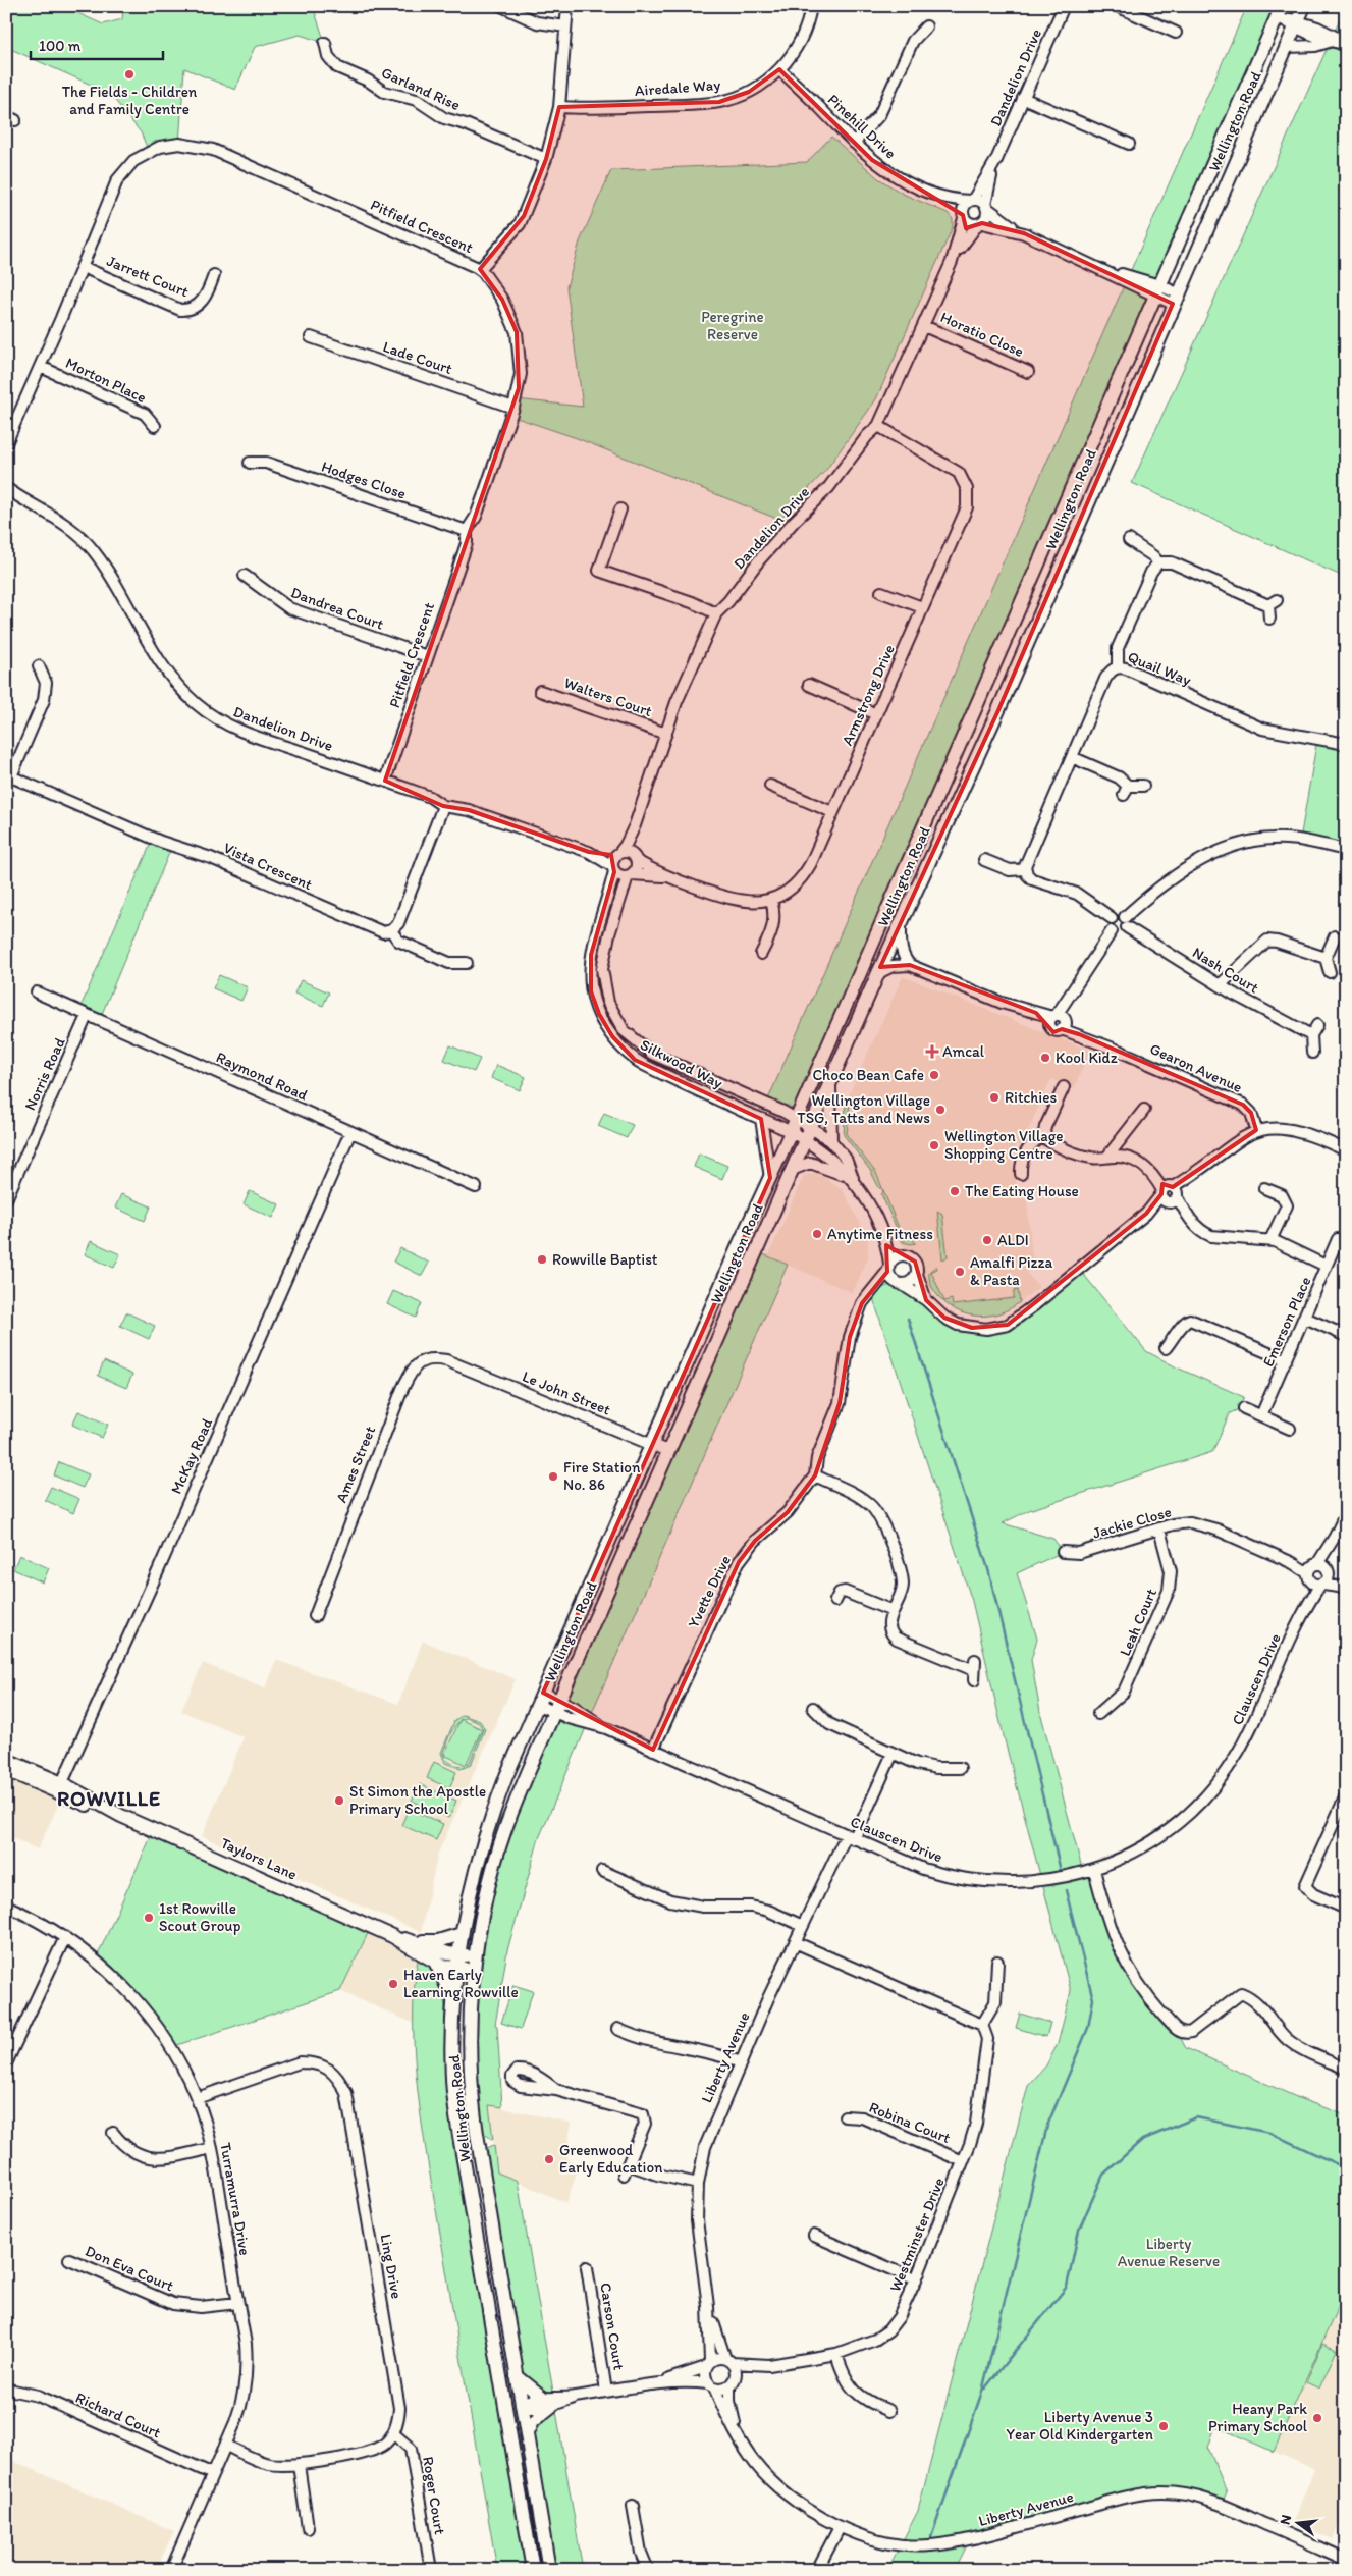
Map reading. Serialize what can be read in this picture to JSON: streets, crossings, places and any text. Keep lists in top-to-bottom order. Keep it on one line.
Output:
{"streets":{"main road":["Wellington Road","Taylors Lane"],"street":["Dandelion Drive","Airedale Way","Garland Rise","Pinehill Drive","Pitfield Crescent","Jarrett Court","Horatio Close","Lade Court","Morton Place","Hodges Close","Dandrea Court","Quail Way","Armstrong Drive","Walters Court","Vista Crescent","Nash Court","Silkwood Way","Gearon Avenue","Norris Road","Raymond Road","Emerson Place","Le John Street","McKay Road","Ames Street","Jackie Close","Yvette Drive","Leah Court","Clauscen Drive","Liberty Avenue","Robina Court","Turramurra Drive","Westminster Drive","Ling Drive","Don Eva Court","Carson Court","Richard Court","Roger Court"]},"crossings":[["Dandelion Drive","Pinehill Drive"],["Dandelion Drive","Pitfield Crescent"],["Dandelion Drive","Horatio Close"],["Dandelion Drive","Armstrong Drive"],["Dandelion Drive","Walters Court"],["Dandelion Drive","Silkwood Way"],["Airedale Way","Pinehill Drive"],["Wellington Road","Silkwood Way"],["Wellington Road","Le John Street"],["Wellington Road","Clauscen Drive"],["Wellington Road","Taylors Lane"],["Pitfield Crescent","Jarrett Court"],["Pitfield Crescent","Lade Court"],["Pitfield Crescent","Morton Place"],["Pitfield Crescent","Hodges Close"],["Pitfield Crescent","Dandrea Court"],["Armstrong Drive","Silkwood Way"],["Norris Road","Raymond Road"],["Raymond Road","McKay Road"],["Le John Street","Ames Street"],["McKay Road","Taylors Lane"],["Jackie Close","Leah Court"],["Jackie Close","Clauscen Drive"],["Yvette Drive","Clauscen Drive"],["Clauscen Drive","Liberty Avenue"],["Liberty Avenue","Westminster Drive"],["Robina Court","Westminster Drive"],["Turramurra Drive","Ling Drive"],["Turramurra Drive","Don Eva Court"],["Turramurra Drive","Richard Court"],["Ling Drive","Roger Court"]],"districts":["ROWVILLE"],"parks":["Peregrine Reserve","Liberty Avenue Reserve"],"places":{"other":["The Fields - Children and Family Centre","Kool Kidz","Choco Bean Cafe","Ritchies","Wellington Village TSG, Tatts and News","Wellington Village Shopping Centre","The Eating House","Anytime Fitness","ALDI","Rowville Baptist","Amalfi Pizza & Pasta","Fire Station No. 86","St Simon the Apostle Primary School","1st Rowville Scout Group","Haven Early Learning Rowville","Greenwood Early Education","Heany Park Primary School","Liberty Avenue 3 Year Old Kindergarten"],"health":["Amcal"]},"scale_bar":"100 m","north":"left"}
